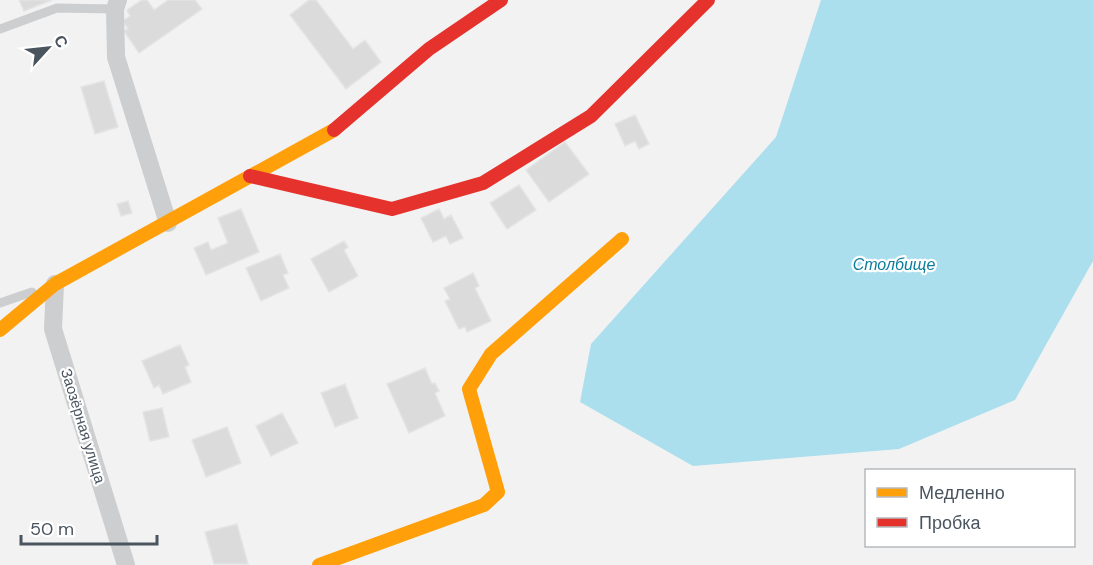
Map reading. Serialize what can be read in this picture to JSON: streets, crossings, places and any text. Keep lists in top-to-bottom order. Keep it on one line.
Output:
{"streets":{"street":["Заозёрная улица"]},"water":["Столбище"],"legend":["Медленно","Пробка"],"scale_bar":"50 m","north":"top right"}
